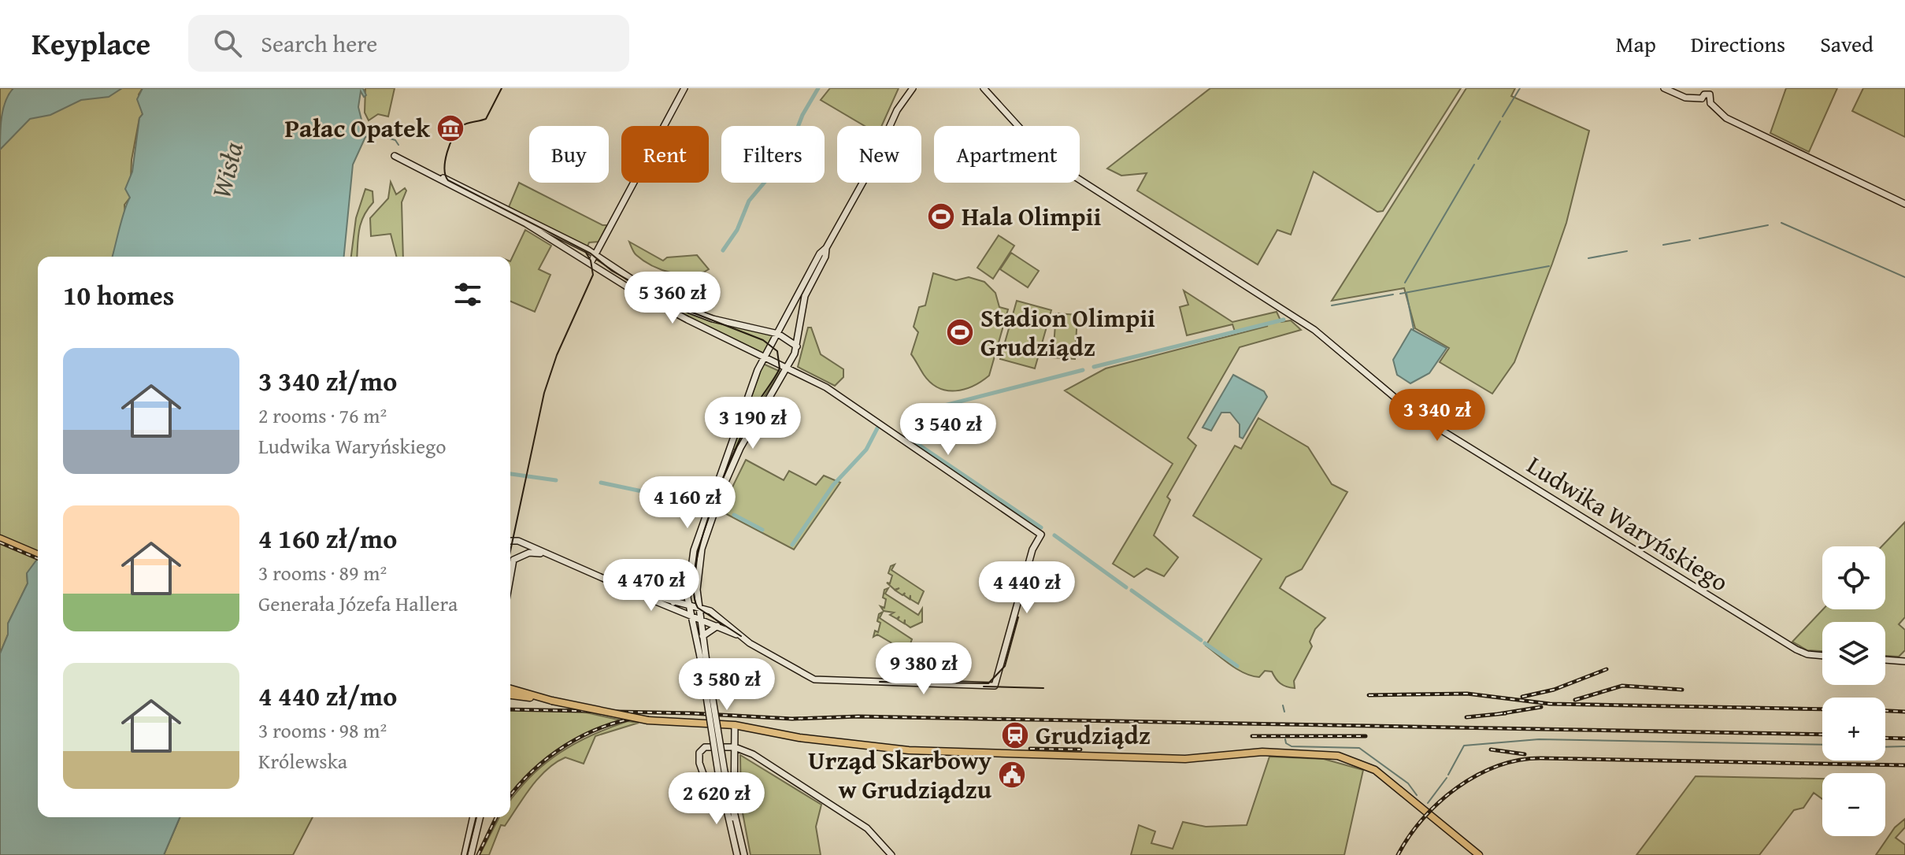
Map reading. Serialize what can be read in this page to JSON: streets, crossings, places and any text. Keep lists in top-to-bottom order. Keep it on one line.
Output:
{"streets":{"street":["Ludwika Waryńskiego"]},"water":["Wisła"],"places":{"museum":["Pałac Opatek"],"sports":["Hala Olimpii","Stadion Olimpii Grudziądz"],"station":["Grudziądz"],"public building":["Urząd Skarbowy w Grudziądzu"]},"page":{"header":"Keyplace","search":"Search here","nav":["Map","Directions","Saved"],"chip":["Buy","Rent","Filters","New","Apartment"],"heading":"10 homes","price":["5 360 zł","3 340 zł","3 190 zł","3 540 zł","4 160 zł","4 470 zł","4 440 zł","9 380 zł","3 580 zł","2 620 zł"],"list":[{"name":"3 340 zł/mo","note":"2 rooms · 76 m² · Ludwika Waryńskiego"},{"name":"4 160 zł/mo","note":"3 rooms · 89 m² · Generała Józefa Hallera"},{"name":"4 440 zł/mo","note":"3 rooms · 98 m² · Królewska"}],"map_buttons":["+","−"]}}
